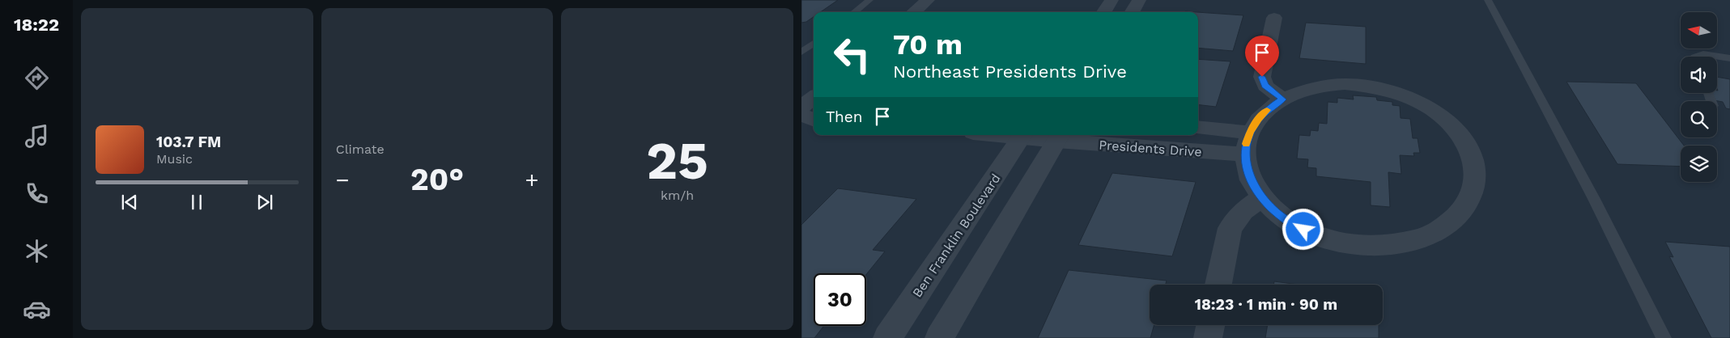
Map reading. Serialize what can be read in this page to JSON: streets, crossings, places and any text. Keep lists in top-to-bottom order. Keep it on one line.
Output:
{"streets":{"street":["Presidents Drive","Ben Franklin Boulevard"]},"crossings":[["Presidents Drive","Ben Franklin Boulevard"]],"north":"left","page":{"tabs":"18:22","tile":["Climate",["25","km/h"]],"turn":["70 m","Northeast Presidents Drive"],"then":"Then","song":["103.7 FM","Music"],"heat":["−","20°","+"],"limit":"30","trip":"18:23 · 1 min · 90 m"}}
